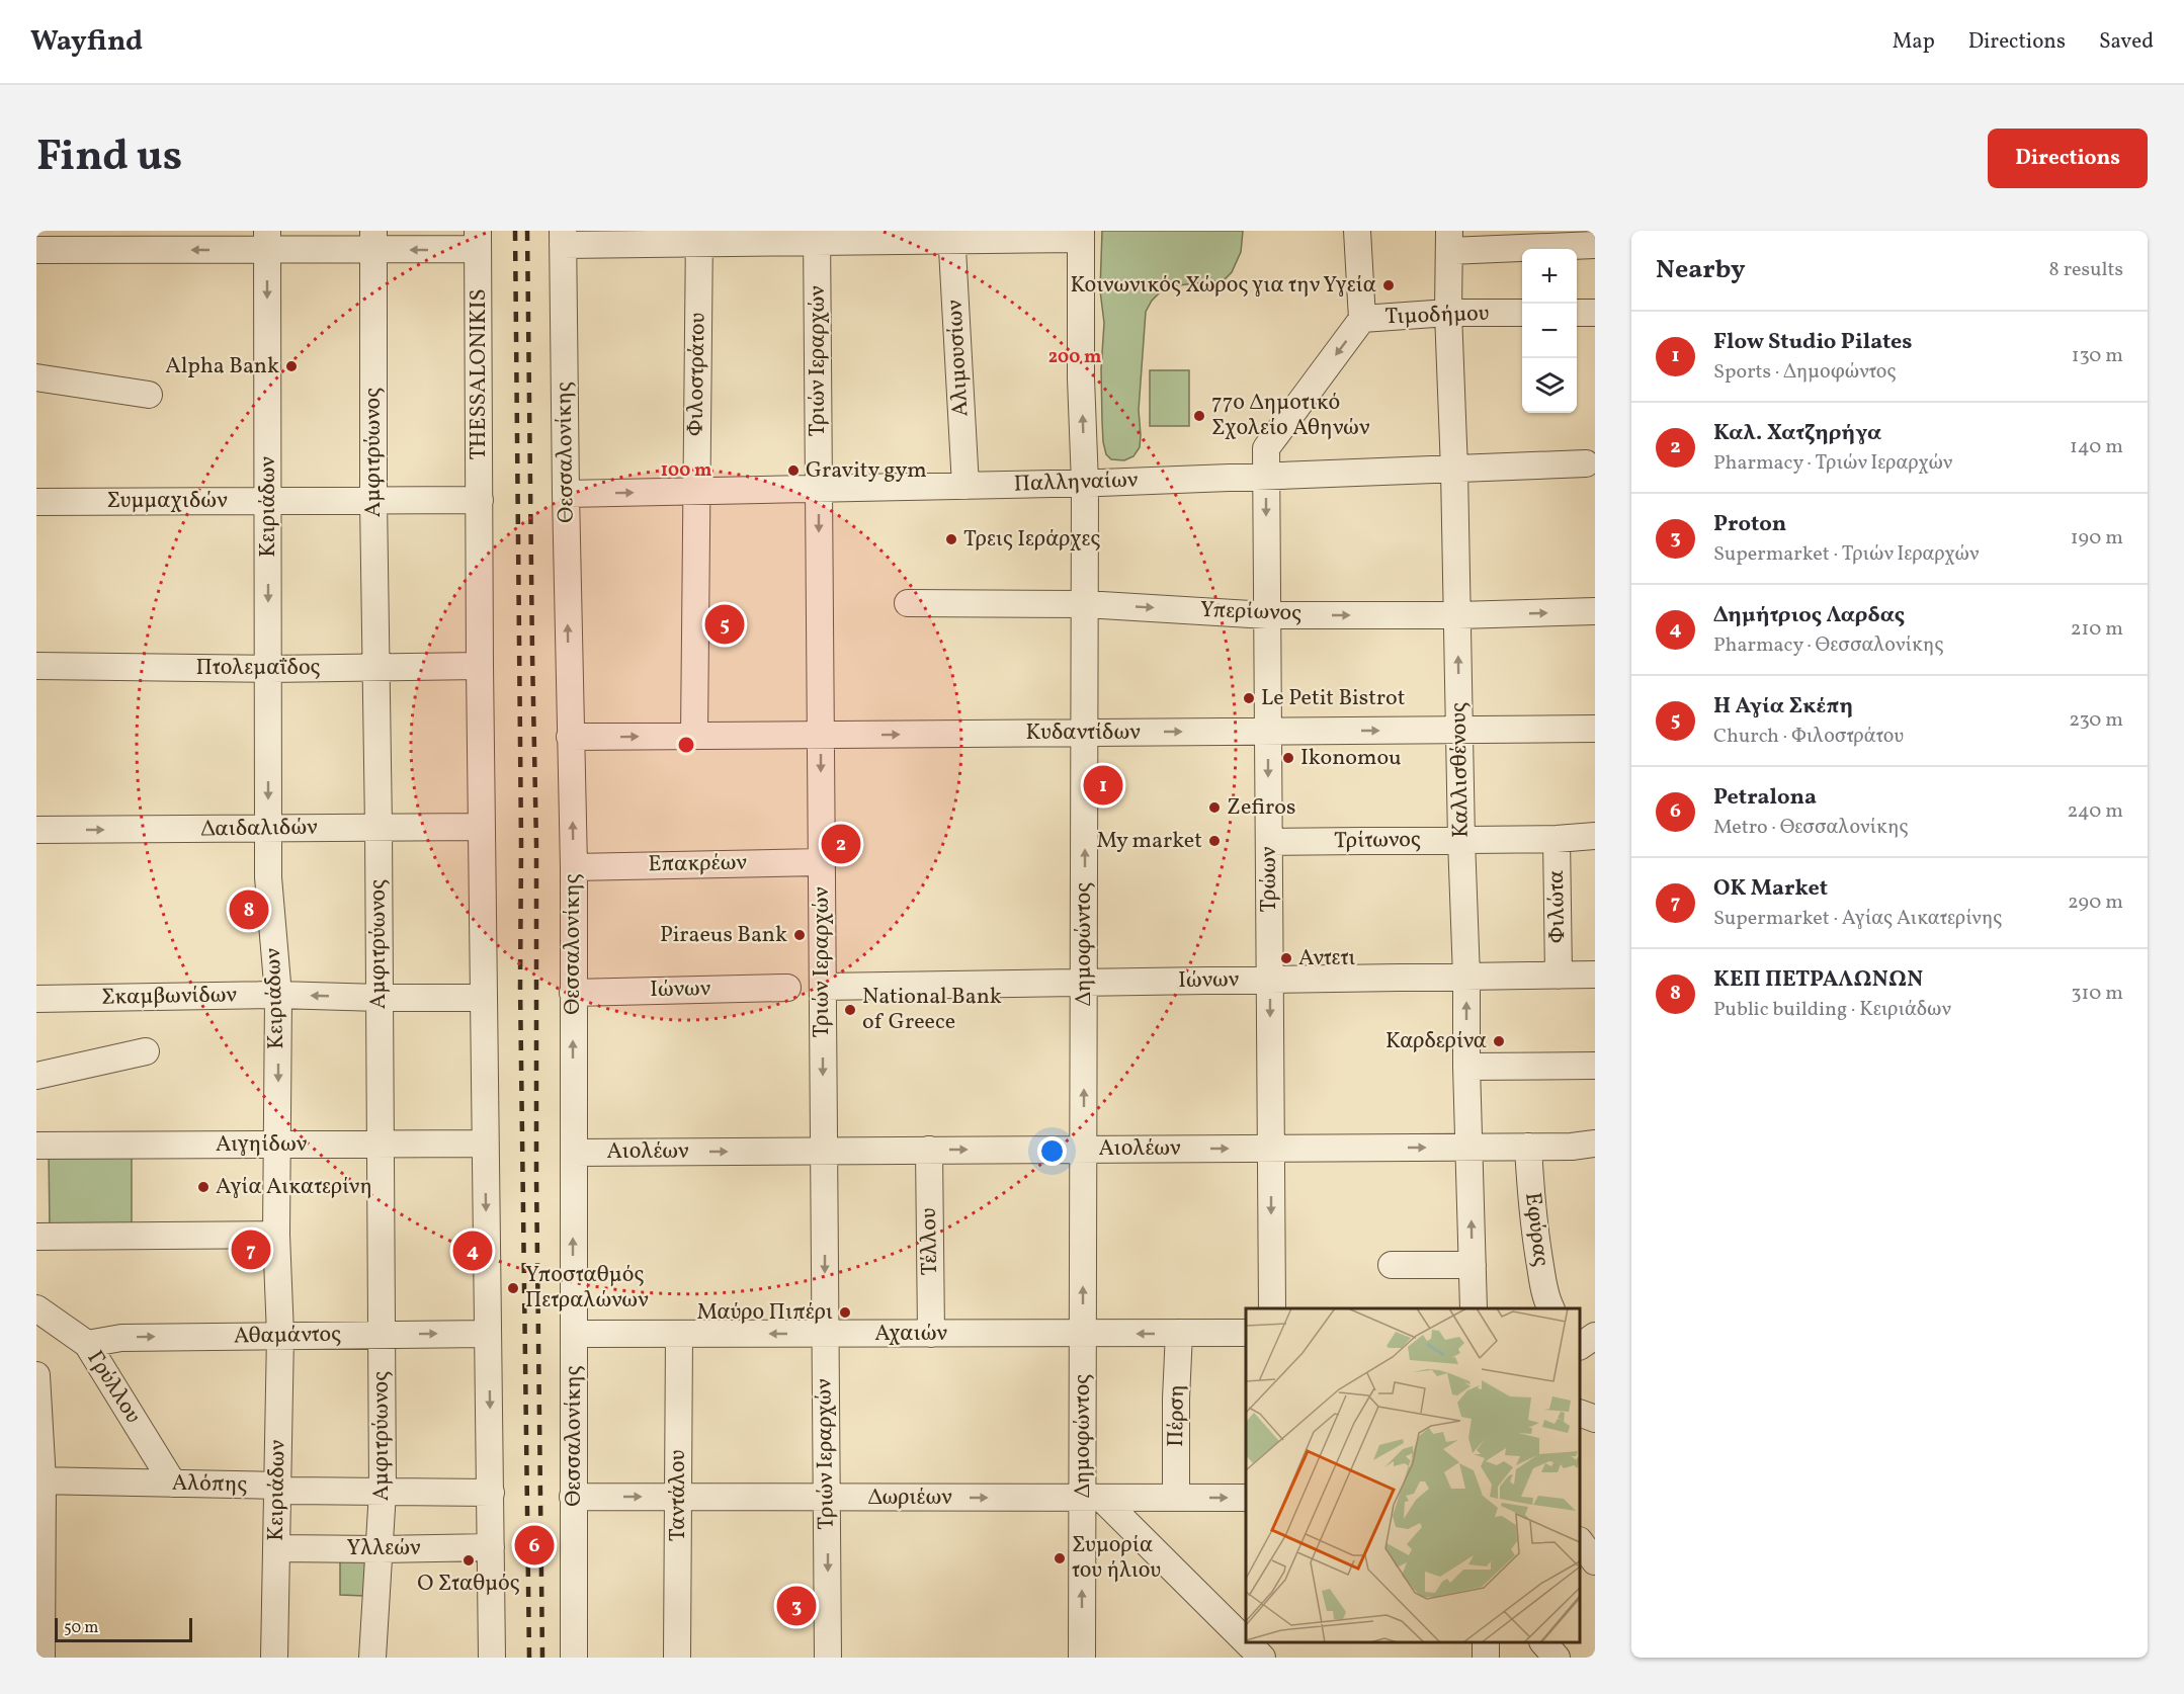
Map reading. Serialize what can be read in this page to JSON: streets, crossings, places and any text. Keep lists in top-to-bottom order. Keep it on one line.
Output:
{"streets":{"street":["Τιμοδήμου","Αλιμουσίων","Τριών Ιεραρχών","THESSALONIKIS","Φιλοστράτου","Αμφιτρύωνος","Θεσσαλονίκης","Παλληναίων","Συμμαχιδών","Κειριάδων","Υπερίωνος","Πτολεμαΐδος","Κυδαντίδων","Καλλισθένους","Δαιδαλιδών","Τρίτωνος","Επακρέων","Τρώων","Φιλώτα","Δημοφώντος","Ιώνων","Σκαμβωνίδων","Αιγηίδων","Αιολέων","Εφύρας","Τέλλου","Αχαιών","Αθαμάντος","Γρύλλου","Πέρση","Αλόπης","Ταντάλου","Δωριέων","Υλλεών"]},"crossings":[["Τιμοδήμου","Καλλισθένους"],["Τιμοδήμου","Τρώων"],["Αλιμουσίων","Παλληναίων"],["Τριών Ιεραρχών","Παλληναίων"],["Τριών Ιεραρχών","Κυδαντίδων"],["Τριών Ιεραρχών","Επακρέων"],["Τριών Ιεραρχών","Ιώνων"],["Τριών Ιεραρχών","Αιολέων"],["Τριών Ιεραρχών","Αχαιών"],["Τριών Ιεραρχών","Δωριέων"],["THESSALONIKIS","Συμμαχιδών"],["Φιλοστράτου","Παλληναίων"],["Φιλοστράτου","Κυδαντίδων"],["Αμφιτρύωνος","Συμμαχιδών"],["Αμφιτρύωνος","Πτολεμαΐδος"],["Αμφιτρύωνος","Δαιδαλιδών"],["Αμφιτρύωνος","Σκαμβωνίδων"],["Αμφιτρύωνος","Αιγηίδων"],["Αμφιτρύωνος","Αθαμάντος"],["Αμφιτρύωνος","Αλόπης"],["Αμφιτρύωνος","Υλλεών"],["Θεσσαλονίκης","Παλληναίων"],["Θεσσαλονίκης","Κυδαντίδων"],["Θεσσαλονίκης","Επακρέων"],["Θεσσαλονίκης","Ιώνων"],["Θεσσαλονίκης","Αιολέων"],["Θεσσαλονίκης","Αχαιών"],["Θεσσαλονίκης","Δωριέων"],["Παλληναίων","Καλλισθένους"],["Παλληναίων","Τρώων"],["Παλληναίων","Δημοφώντος"],["Συμμαχιδών","Κειριάδων"],["Κειριάδων","Πτολεμαΐδος"],["Κειριάδων","Δαιδαλιδών"],["Κειριάδων","Σκαμβωνίδων"],["Κειριάδων","Αιγηίδων"],["Κειριάδων","Αθαμάντος"],["Κειριάδων","Αλόπης"],["Κειριάδων","Υλλεών"],["Υπερίωνος","Καλλισθένους"],["Υπερίωνος","Τρώων"],["Υπερίωνος","Δημοφώντος"],["Κυδαντίδων","Καλλισθένους"],["Κυδαντίδων","Τρώων"],["Κυδαντίδων","Δημοφώντος"],["Καλλισθένους","Τρίτωνος"],["Καλλισθένους","Ιώνων"],["Καλλισθένους","Αιολέων"],["Τρίτωνος","Τρώων"],["Τρίτωνος","Φιλώτα"],["Τρώων","Ιώνων"],["Τρώων","Αιολέων"],["Φιλώτα","Ιώνων"],["Δημοφώντος","Ιώνων"],["Δημοφώντος","Αιολέων"],["Δημοφώντος","Αχαιών"],["Δημοφώντος","Δωριέων"],["Αιολέων","Εφύρας"],["Αιολέων","Τέλλου"],["Τέλλου","Αχαιών"],["Αχαιών","Πέρση"],["Αχαιών","Ταντάλου"],["Αθαμάντος","Γρύλλου"],["Γρύλλου","Αλόπης"],["Πέρση","Δωριέων"],["Ταντάλου","Δωριέων"]],"one_way":["Τιμοδήμου","Τριών Ιεραρχών","Υπερίωνος","Κυδαντίδων","Δαιδαλιδών","Τρώων","Δημοφώντος","Αιολέων","Αχαιών","Δωριέων"],"places":["Κοινωνικός Χώρος για την Υγεία","Alpha Bank","77ο Δημοτικό Σχολείο Αθηνών","Gravity gym","Τρεις Ιεράρχες","Le Petit Bistrot","Ikonomou","Zefiros","My market","Piraeus Bank","Αντετι","National Bank of Greece","Καρδερίνα","Αγία Αικατερίνη","Υποσταθμός Πετραλώνων","Μαύρο Πιπέρι","Συμορία του ήλιου","Ο Σταθμός"],"scale_bar":"50 m","page":{"header":"Wayfind","nav":["Map","Directions","Saved"],"title":"Find us","buttons":"Directions","heading":["Nearby","8 results"],"map_buttons":["+","−"],"list":[{"mark":"1","name":"Flow Studio Pilates","note":"Sports · Δημοφώντος","value":"130 m"},{"mark":"2","name":"Καλ. Χατζηρήγα","note":"Pharmacy · Τριών Ιεραρχών","value":"140 m"},{"mark":"3","name":"Proton","note":"Supermarket · Τριών Ιεραρχών","value":"190 m"},{"mark":"4","name":"Δημήτριος Λαρδας","note":"Pharmacy · Θεσσαλονίκης","value":"210 m"},{"mark":"5","name":"Η Αγία Σκέπη","note":"Church · Φιλοστράτου","value":"230 m"},{"mark":"6","name":"Petralona","note":"Metro · Θεσσαλονίκης","value":"240 m"},{"mark":"7","name":"OK Market","note":"Supermarket · Αγίας Αικατερίνης","value":"290 m"},{"mark":"8","name":"ΚΕΠ ΠΕΤΡΑΛΩΝΩΝ","note":"Public building · Κειριάδων","value":"310 m"}],"pins":["5","1","2","8","7","4","6","3"],"scale":"50 m"},"rings":["200 m","100 m"]}
